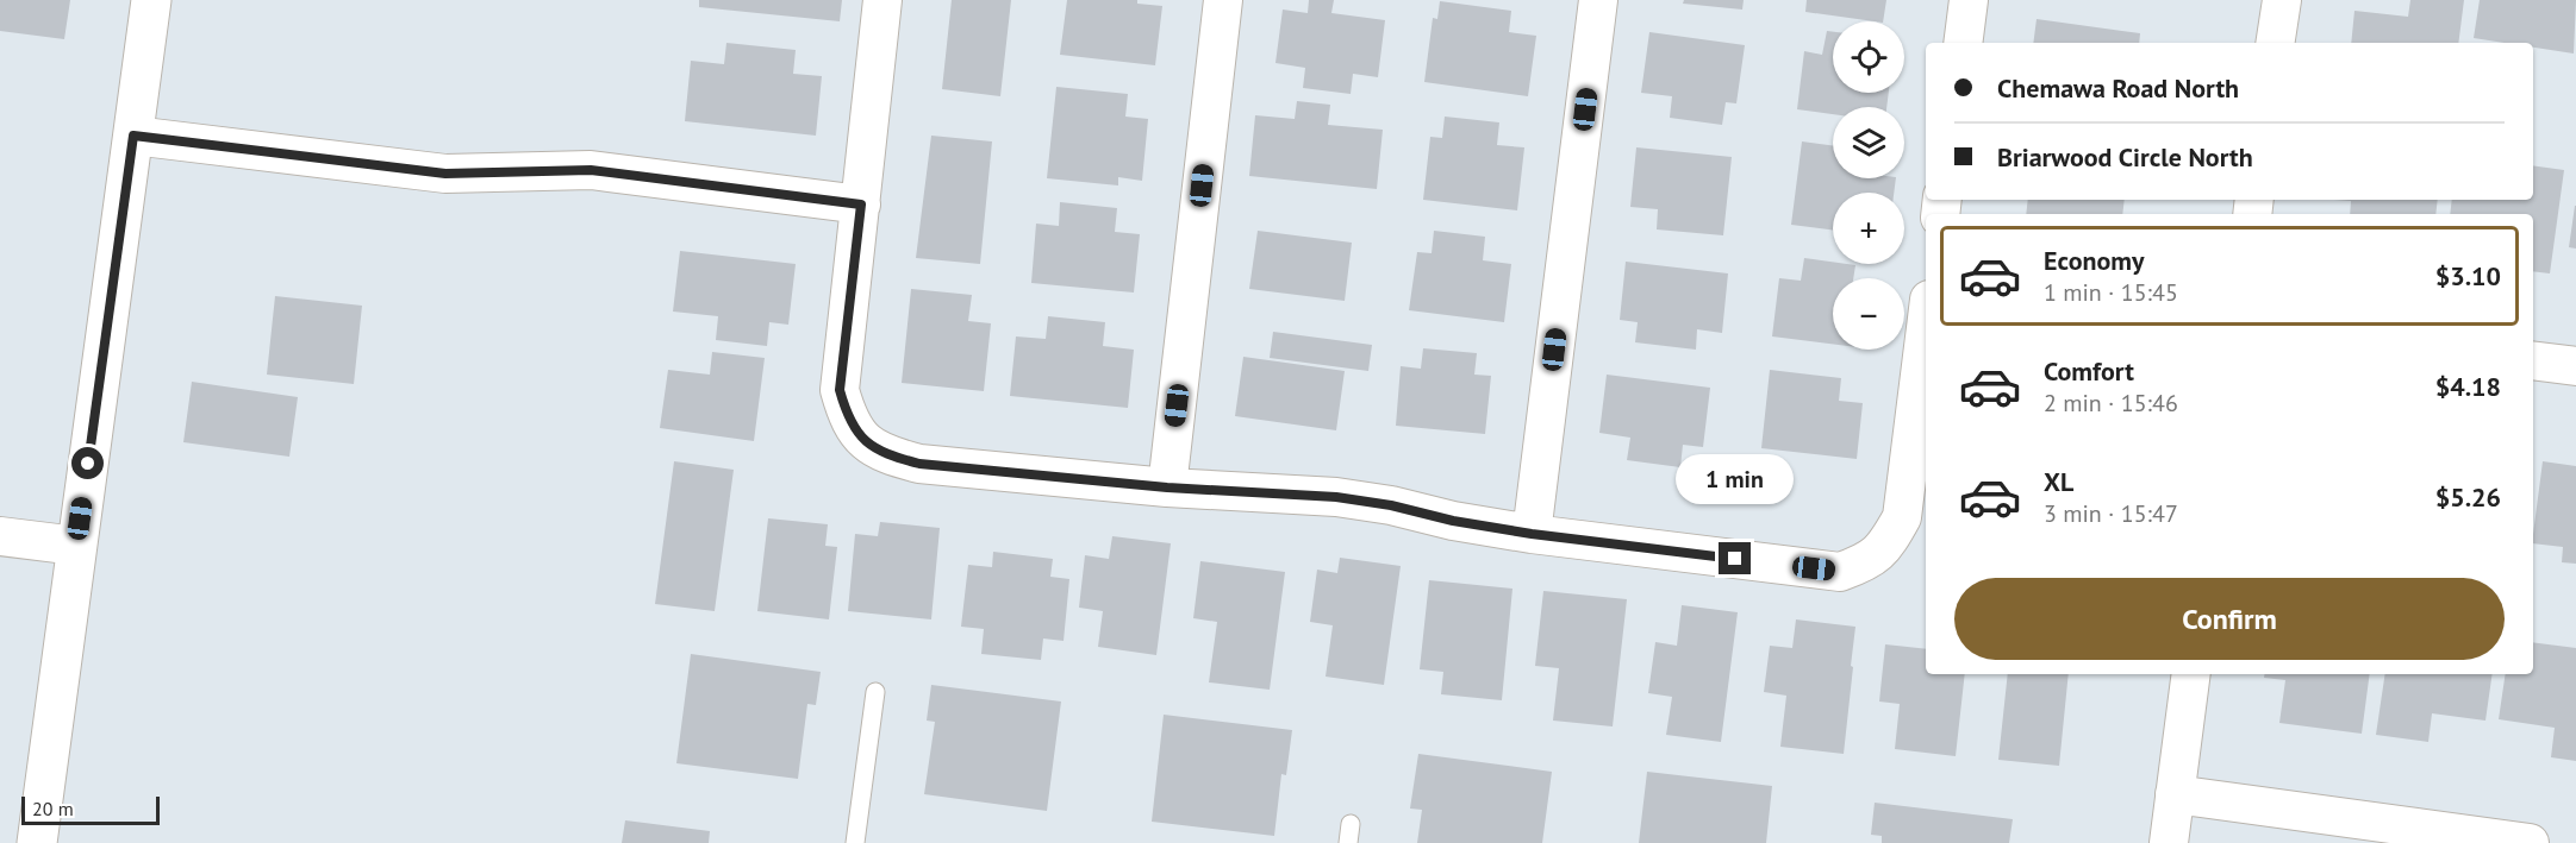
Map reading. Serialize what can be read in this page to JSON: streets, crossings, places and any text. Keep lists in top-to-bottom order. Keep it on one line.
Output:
{"scale_bar":"20 m","page":{"map_buttons":["+","−"],"banner":["Chemawa Road North","Briarwood Circle North"],"list":[{"name":"Economy","note":"1 min · 15:45","value":"$3.10"},{"name":"Comfort","note":"2 min · 15:46","value":"$4.18"},{"name":"XL","note":"3 min · 15:47","value":"$5.26"}],"bubble":"1 min","buttons":"Confirm","scale":"20 m"}}
